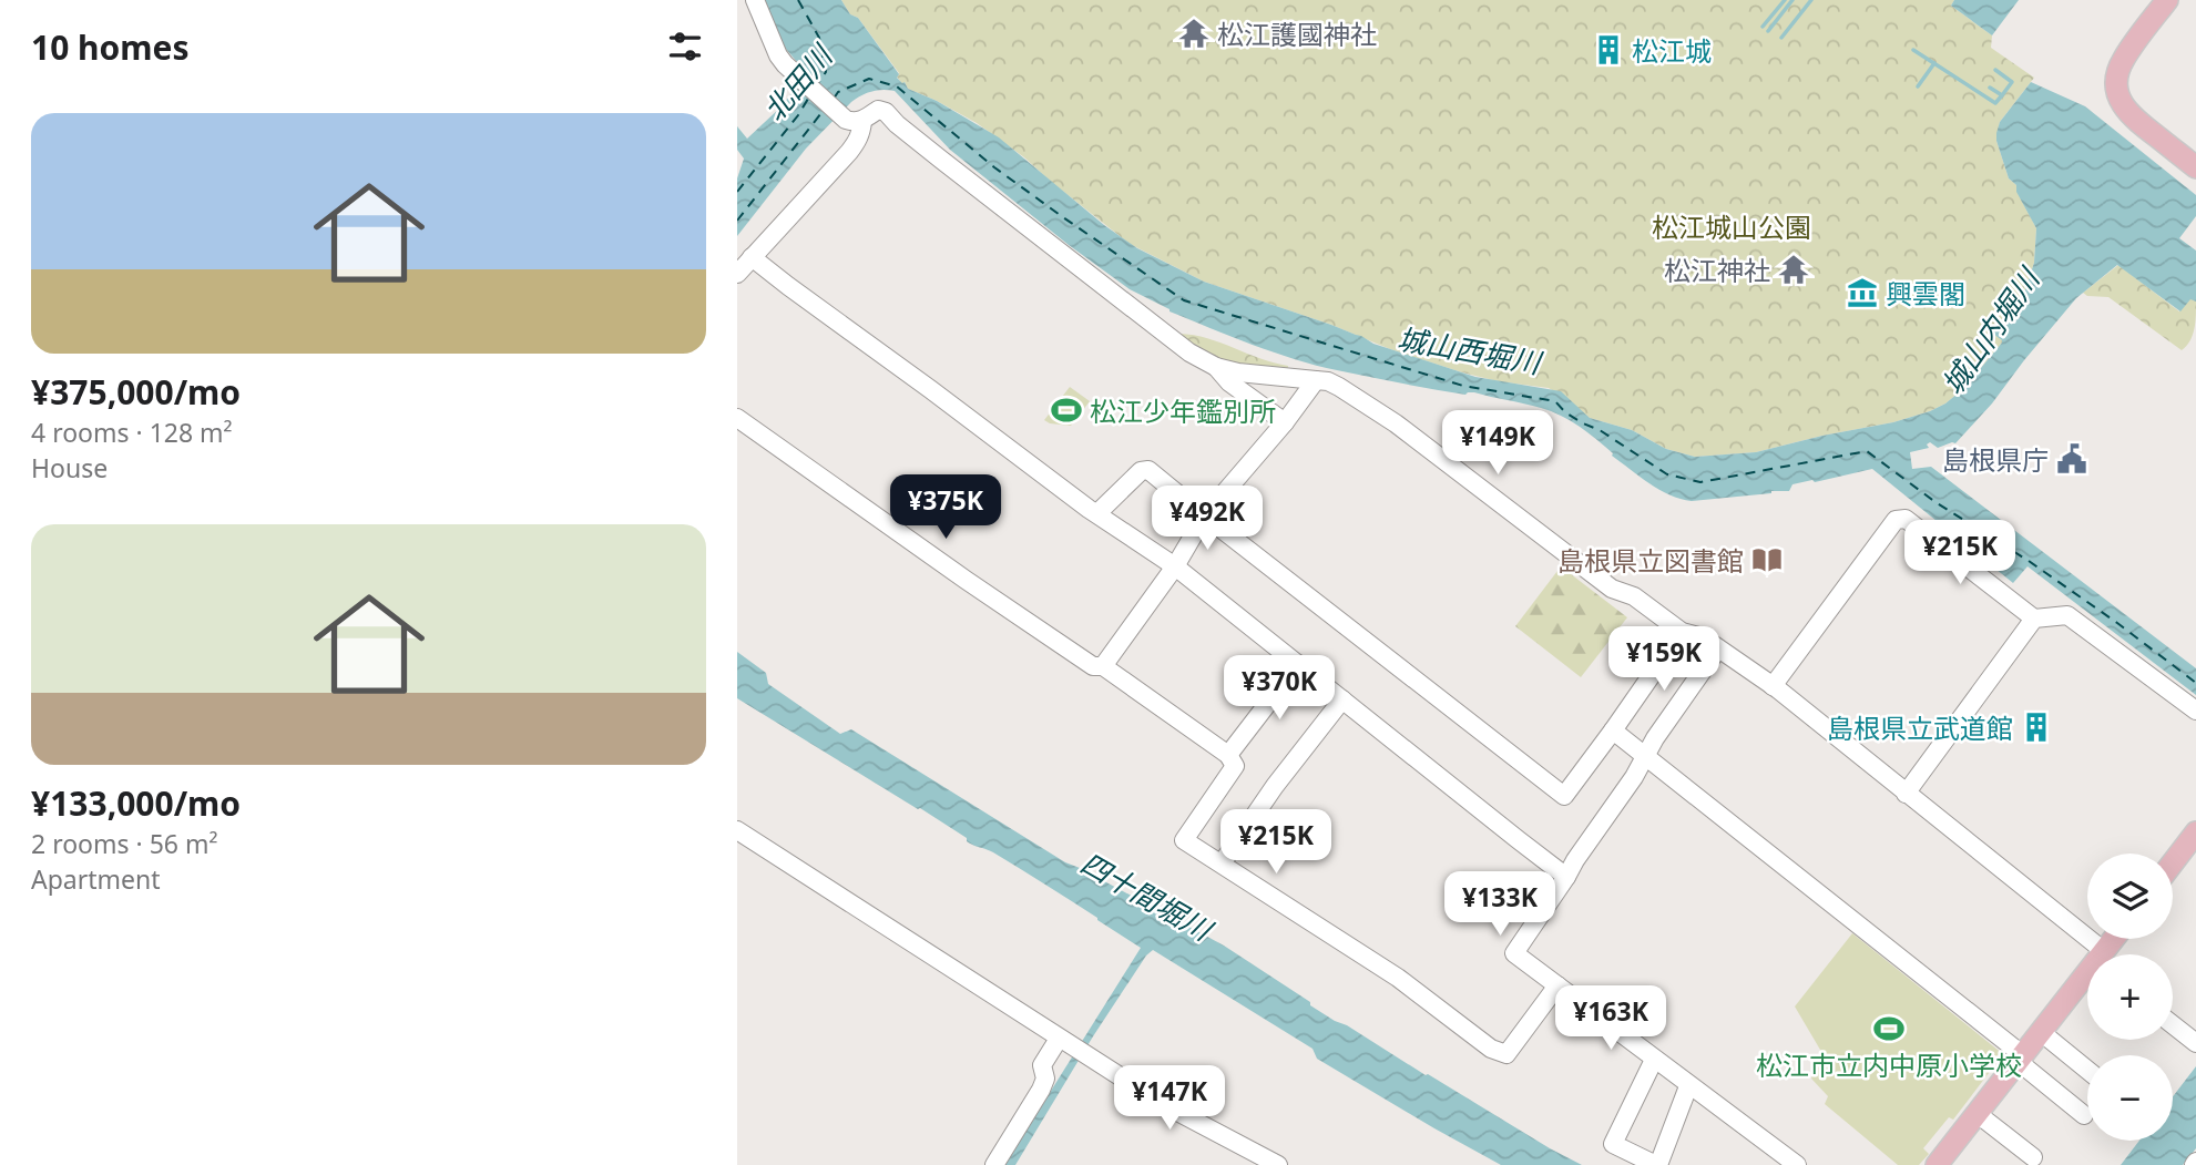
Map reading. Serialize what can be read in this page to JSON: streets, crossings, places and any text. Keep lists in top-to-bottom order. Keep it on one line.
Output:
{"water":["北田川","城山内堀川","城山西堀川","四十間堀川"],"parks":["松江城山公園"],"places":{"temple":["松江護國神社","松江神社"],"building":["松江城","島根県立武道館"],"museum":["興雲閣"],"sports":["松江少年鑑別所","松江市立内中原小学校"],"public building":["島根県庁"],"library":["島根県立図書館"]},"page":{"heading":"10 homes","list":[{"name":"¥375,000/mo","note":"4 rooms · 128 m² · House"},{"name":"¥133,000/mo","note":"2 rooms · 56 m² · Apartment"}],"price":["¥149K","¥375K","¥492K","¥215K","¥159K","¥370K","¥215K","¥133K","¥163K","¥147K"],"map_buttons":["+","−"]}}
